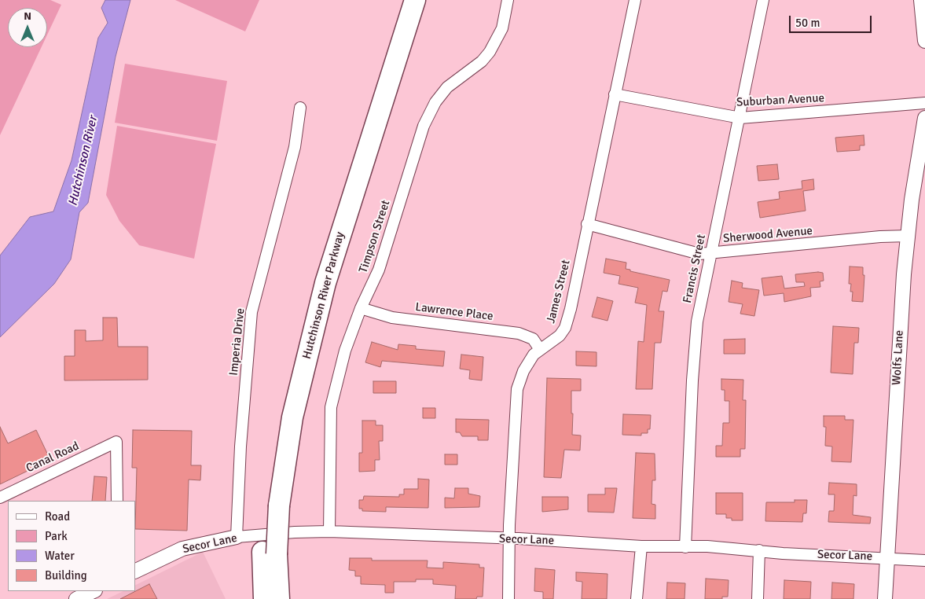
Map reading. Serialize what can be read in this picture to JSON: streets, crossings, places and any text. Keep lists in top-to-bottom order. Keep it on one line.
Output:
{"streets":{"highway":["Hutchinson River Parkway"],"street":["Suburban Avenue","Sherwood Avenue","Timpson Street","Francis Street","James Street","Lawrence Place","Imperia Drive","Wolfs Lane","Canal Road","Secor Lane"]},"crossings":[["Suburban Avenue","Francis Street"],["Suburban Avenue","James Street"],["Sherwood Avenue","Francis Street"],["Sherwood Avenue","James Street"],["Sherwood Avenue","Wolfs Lane"],["Timpson Street","Lawrence Place"],["Timpson Street","Secor Lane"],["Francis Street","Secor Lane"],["James Street","Lawrence Place"],["James Street","Secor Lane"],["Imperia Drive","Secor Lane"],["Wolfs Lane","Secor Lane"]],"water":["Hutchinson River"],"legend":["Road","Park","Water","Building"],"scale_bar":"50 m","north":"top"}
